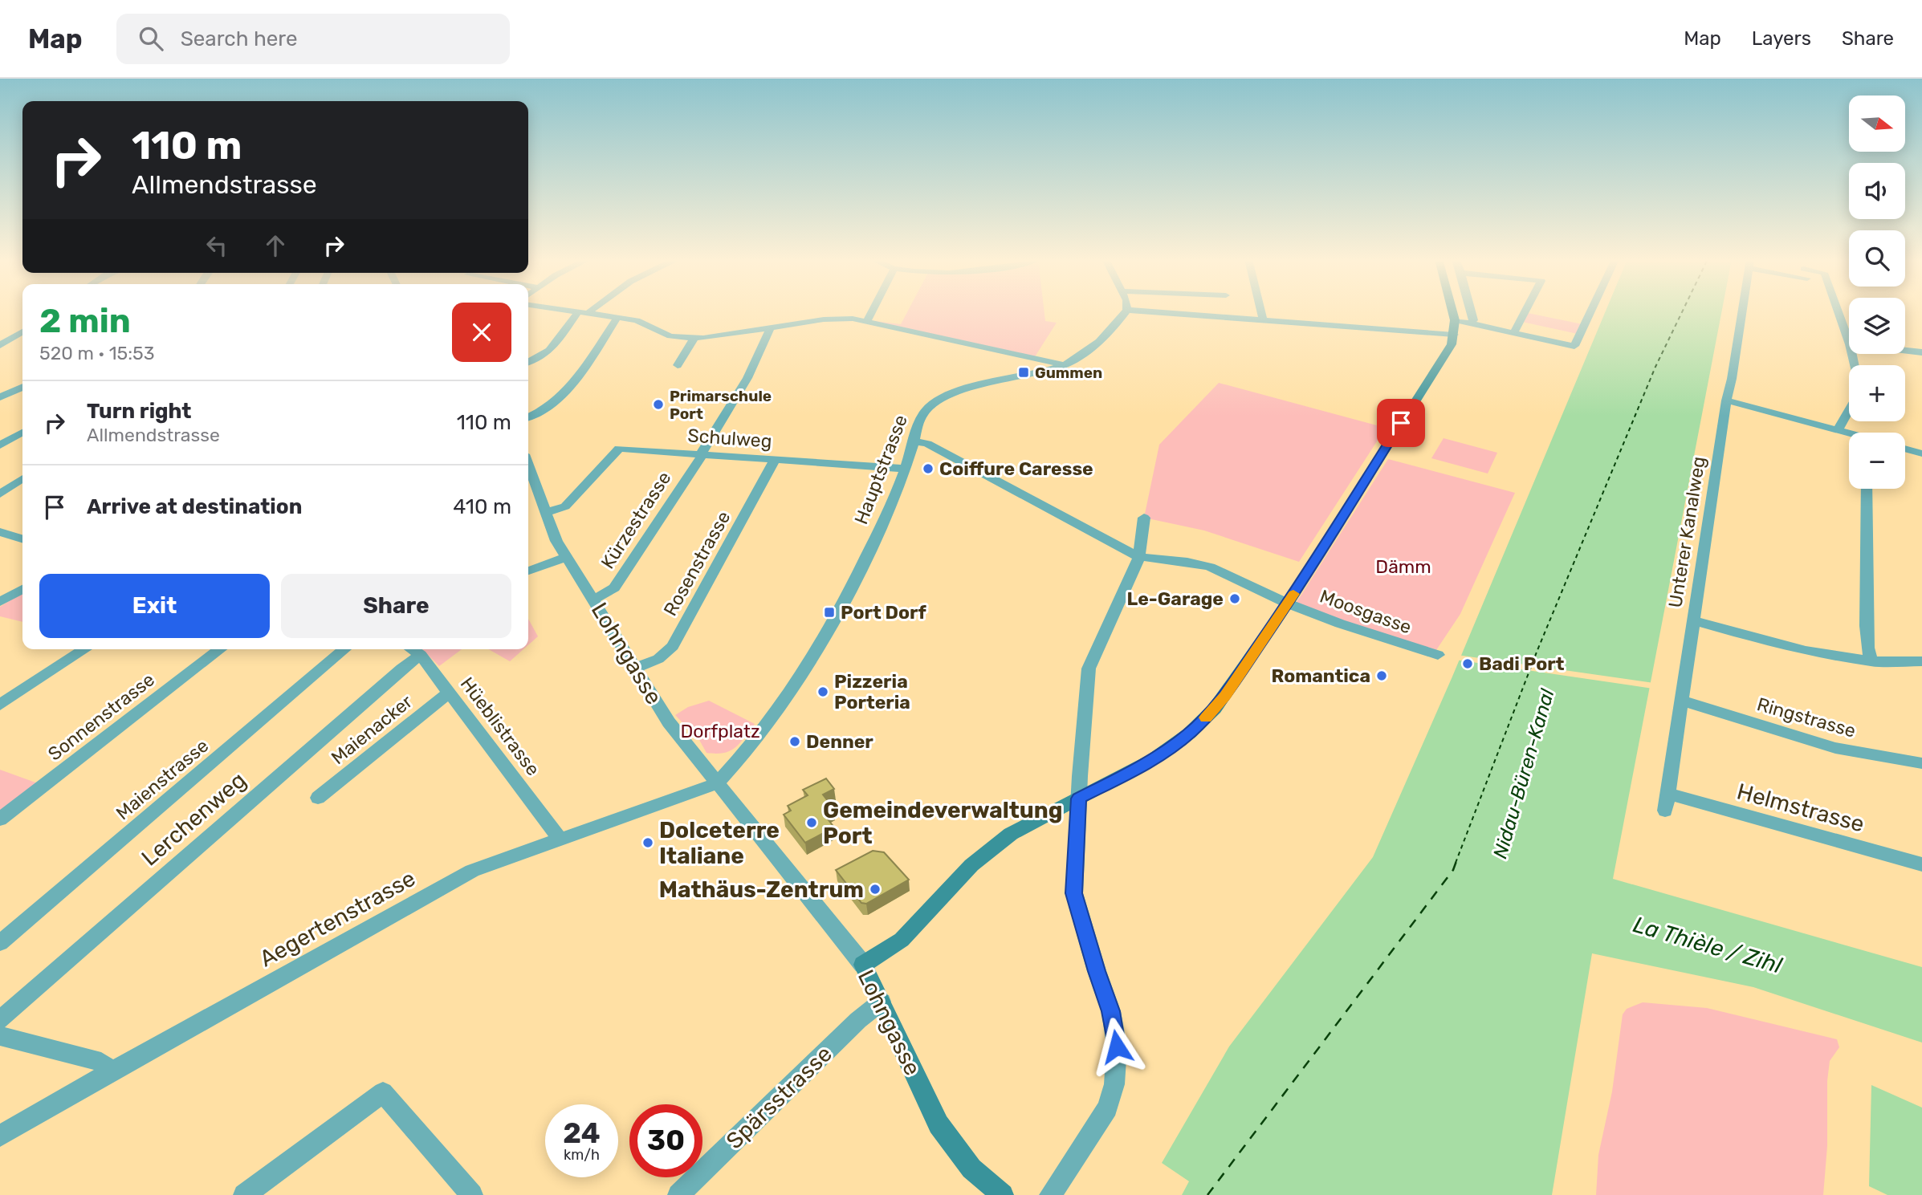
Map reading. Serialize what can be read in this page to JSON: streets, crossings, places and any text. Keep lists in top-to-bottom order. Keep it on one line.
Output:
{"streets":{"main road":["Lohngasse"],"street":["Schulweg","Hauptstrasse","Kürzestrasse","Unterer Kanalweg","Rosenstrasse","Moosgasse","Sonnenstrasse","Ringstrasse","Hüeblistrasse","Maienacker","Maienstrasse","Helmstrasse","Lerchenweg","Aegertenstrasse","Spärsstrasse"]},"crossings":[["Schulweg","Hauptstrasse"],["Schulweg","Kürzestrasse"],["Schulweg","Rosenstrasse"],["Schulweg","Lohngasse"],["Hauptstrasse","Moosgasse"],["Hauptstrasse","Lohngasse"],["Hauptstrasse","Aegertenstrasse"],["Kürzestrasse","Lohngasse"],["Unterer Kanalweg","Ringstrasse"],["Unterer Kanalweg","Helmstrasse"],["Rosenstrasse","Lohngasse"],["Lohngasse","Aegertenstrasse"],["Lohngasse","Spärsstrasse"],["Hüeblistrasse","Maienacker"],["Hüeblistrasse","Lerchenweg"],["Hüeblistrasse","Aegertenstrasse"]],"water":["Nidau-Büren-Kanal","La Thièle / Zihl"],"parks":["Dämm","Dorfplatz"],"places":{"transit":["Gummen","Port Dorf"],"other":["Primarschule Port","Coiffure Caresse","Le-Garage","Badi Port","Romantica","Pizzeria Porteria","Denner","Gemeindeverwaltung Port","Dolceterre Italiane","Mathäus-Zentrum"]},"north":"right","page":{"header":"Map","search":"Search here","nav":["Map","Layers","Share"],"map_buttons":["+","−"],"turn":["110 m","Allmendstrasse"],"heading":["2 min","520 m · 15:53"],"list":[{"name":"Turn right","note":"Allmendstrasse","value":"110 m"},{"name":"Arrive at destination","value":"410 m"}],"buttons":["Exit","Share"],"speed":"24 km/h","limit":"30"}}
